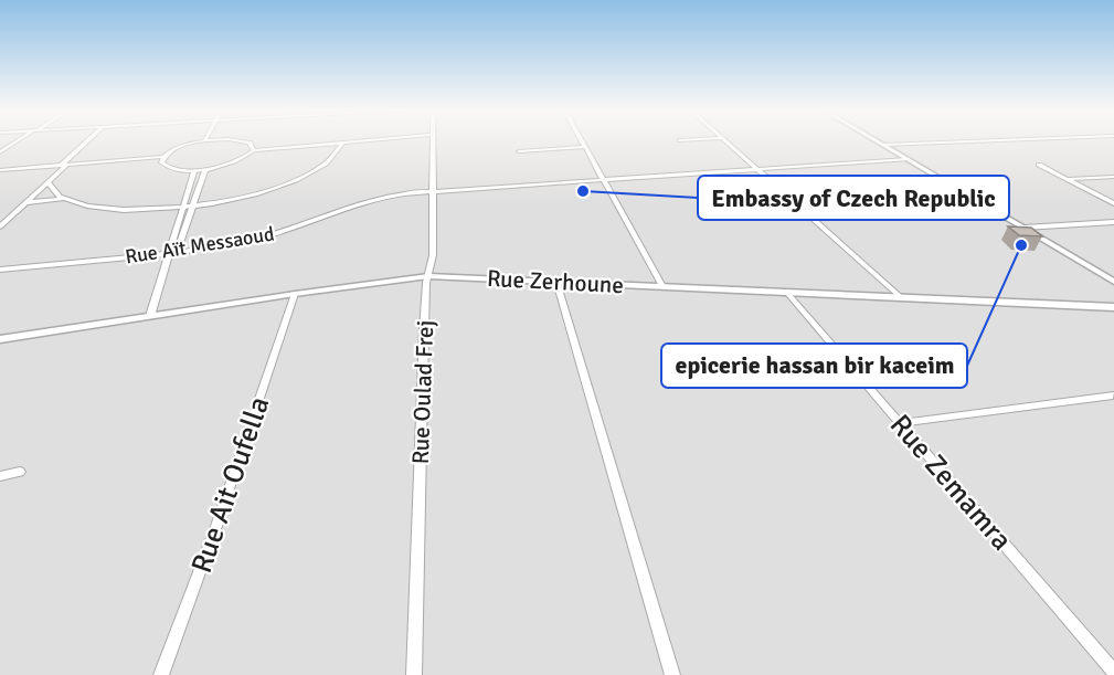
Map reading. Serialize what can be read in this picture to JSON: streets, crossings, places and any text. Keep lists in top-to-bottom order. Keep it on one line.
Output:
{"streets":{"street":["Rue Aït Messaoud","Rue Zerhoune","Rue Oulad Frej","Rue Zemamra","Rue Ait Oufella"]},"crossings":[["Rue Aït Messaoud","Rue Oulad Frej"],["Rue Zerhoune","Rue Oulad Frej"],["Rue Zerhoune","Rue Zemamra"],["Rue Zerhoune","Rue Ait Oufella"]],"places":["Embassy of Czech Republic","epicerie hassan bir kaceim"]}
